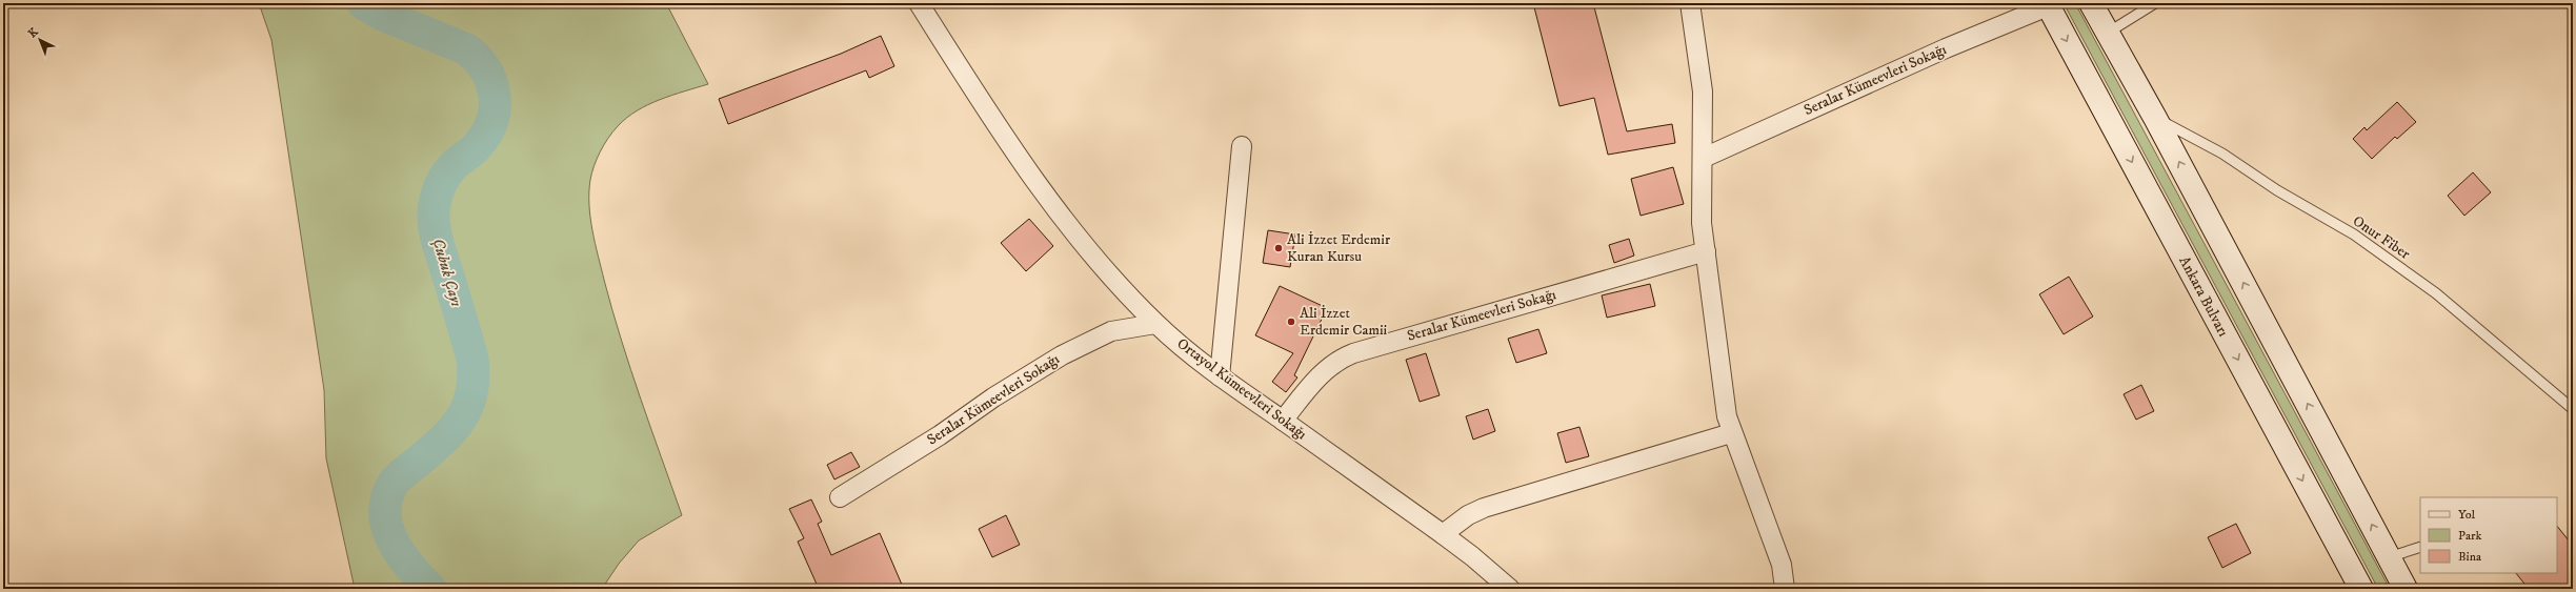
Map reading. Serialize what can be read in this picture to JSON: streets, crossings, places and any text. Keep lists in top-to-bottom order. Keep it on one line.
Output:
{"streets":{"main road":["Ankara Bulvarı"],"street":["Seralar Kümeevleri Sokağı","Ortayol Kümeevleri Sokağı"],"lane":["Onur Fiber"]},"crossings":[["Seralar Kümeevleri Sokağı","Ankara Bulvarı"],["Seralar Kümeevleri Sokağı","Ortayol Kümeevleri Sokağı"]],"water":["Çubuk Çayı"],"places":["Ali İzzet Erdemir Kuran Kursu","Ali İzzet Erdemir Camii"],"legend":["Yol","Park","Bina"],"north":"top left"}
